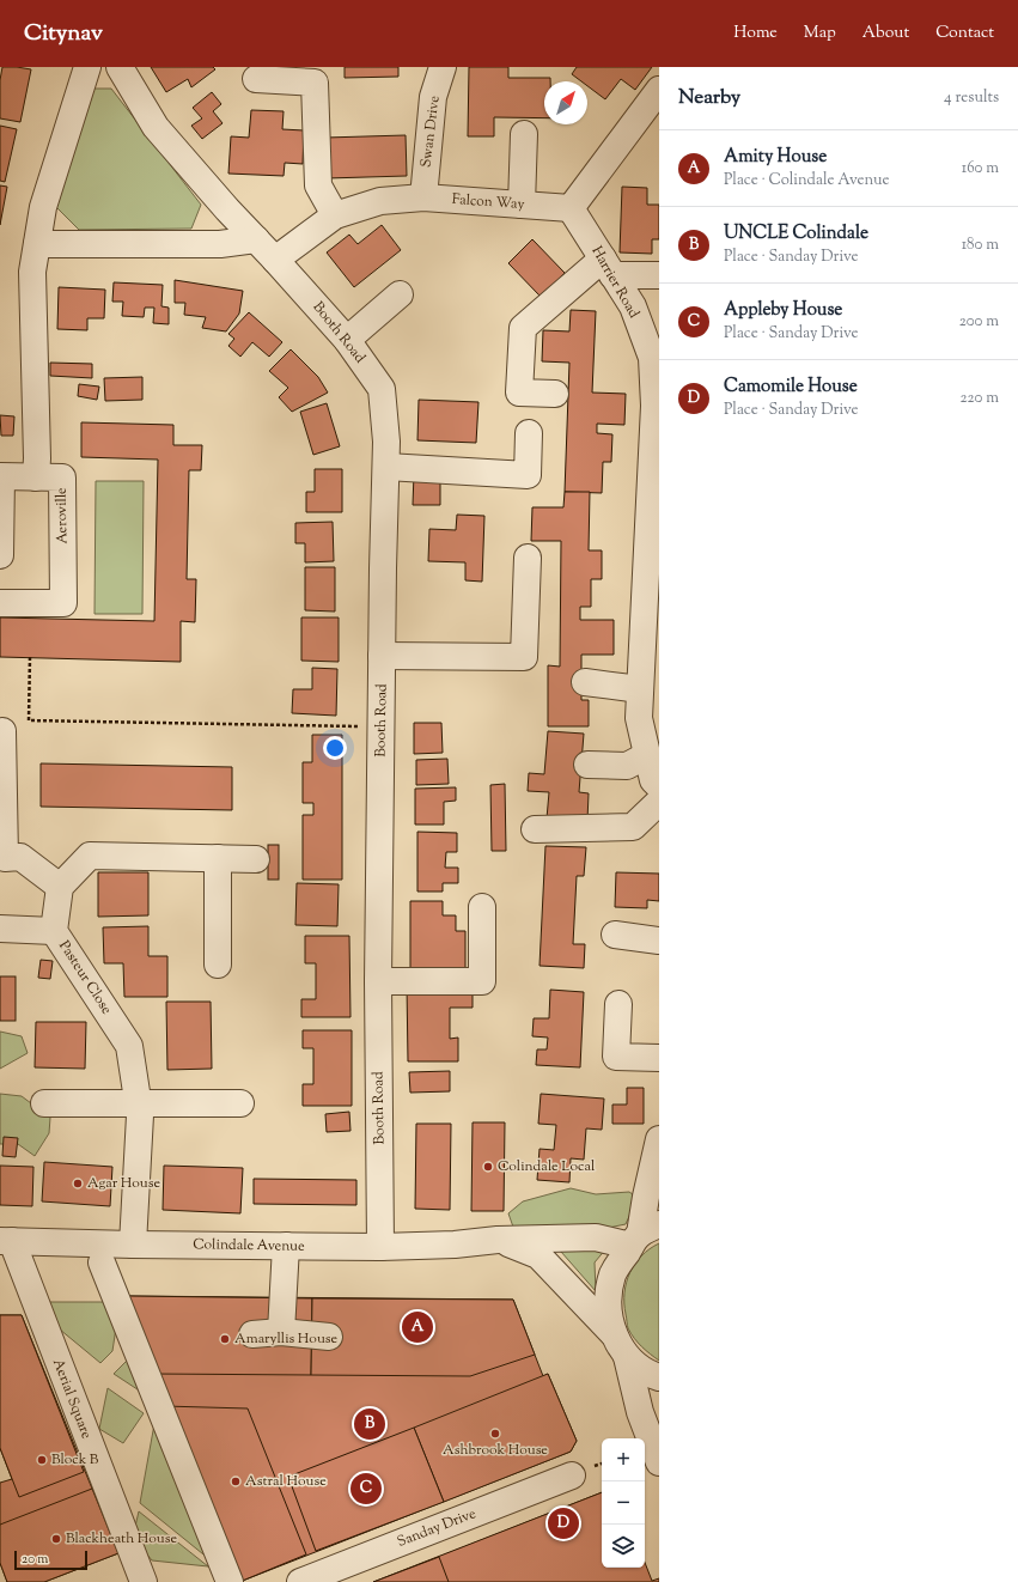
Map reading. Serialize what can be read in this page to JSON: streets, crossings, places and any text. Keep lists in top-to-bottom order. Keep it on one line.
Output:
{"streets":{"street":["Swan Drive","Falcon Way","Harrier Road","Booth Road","Aeroville","Pasteur Close","Colindale Avenue","Aerial Square","Sanday Drive"]},"crossings":[["Swan Drive","Falcon Way"],["Falcon Way","Harrier Road"],["Falcon Way","Booth Road"],["Booth Road","Colindale Avenue"],["Pasteur Close","Colindale Avenue"],["Colindale Avenue","Aerial Square"]],"places":["Colindale Local","Agar House","Amaryllis House","Ashbrook House","Block B","Astral House","Blackheath House"],"scale_bar":"20 m","north":"top right","page":{"header":"Citynav","nav":["Home","Map","About","Contact"],"heading":["Nearby","4 results"],"list":[{"mark":"A","name":"Amity House","note":"Place · Colindale Avenue","value":"160 m"},{"mark":"B","name":"UNCLE Colindale","note":"Place · Sanday Drive","value":"180 m"},{"mark":"C","name":"Appleby House","note":"Place · Sanday Drive","value":"200 m"},{"mark":"D","name":"Camomile House","note":"Place · Sanday Drive","value":"220 m"}],"pins":["A","B","C","D"],"map_buttons":["+","−"],"scale":"20 m"}}
